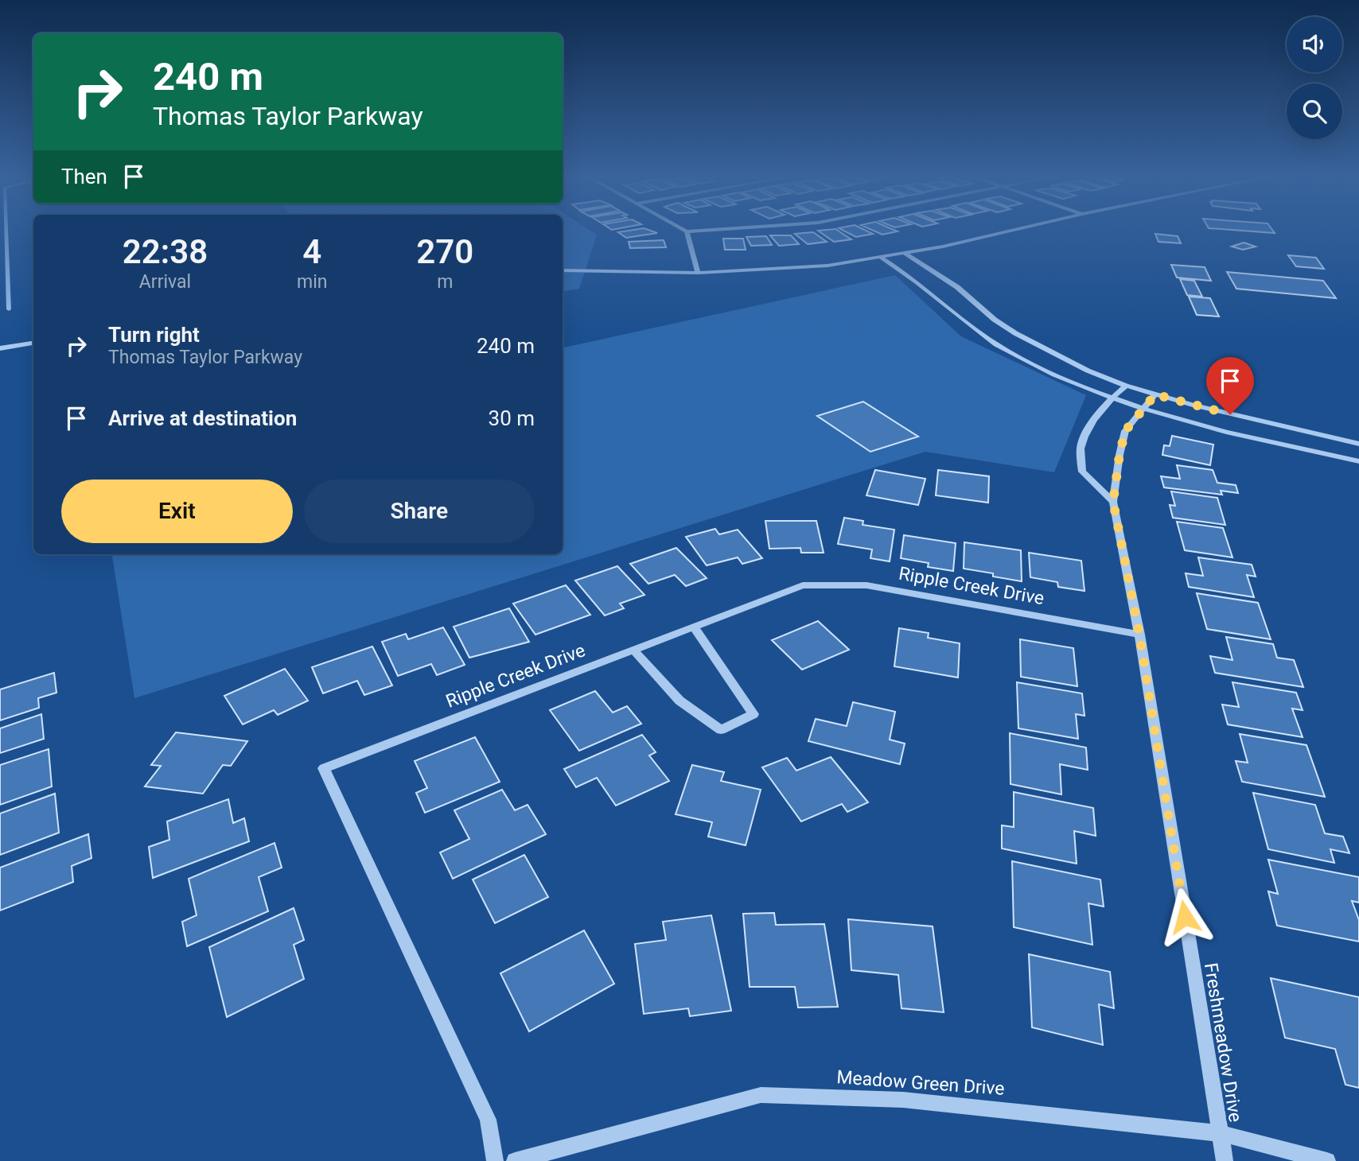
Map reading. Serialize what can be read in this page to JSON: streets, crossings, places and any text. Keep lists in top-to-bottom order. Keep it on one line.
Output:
{"streets":{"street":["Ripple Creek Drive","Freshmeadow Drive","Meadow Green Drive"]},"crossings":[["Ripple Creek Drive","Freshmeadow Drive"],["Freshmeadow Drive","Meadow Green Drive"]],"page":{"turn":["240 m","Thomas Taylor Parkway"],"then":"Then","eta":["22:38","Arrival","4","min","270","m"],"list":[{"name":"Turn right","note":"Thomas Taylor Parkway","value":"240 m"},{"name":"Arrive at destination","value":"30 m"}],"buttons":["Exit","Share"]}}
